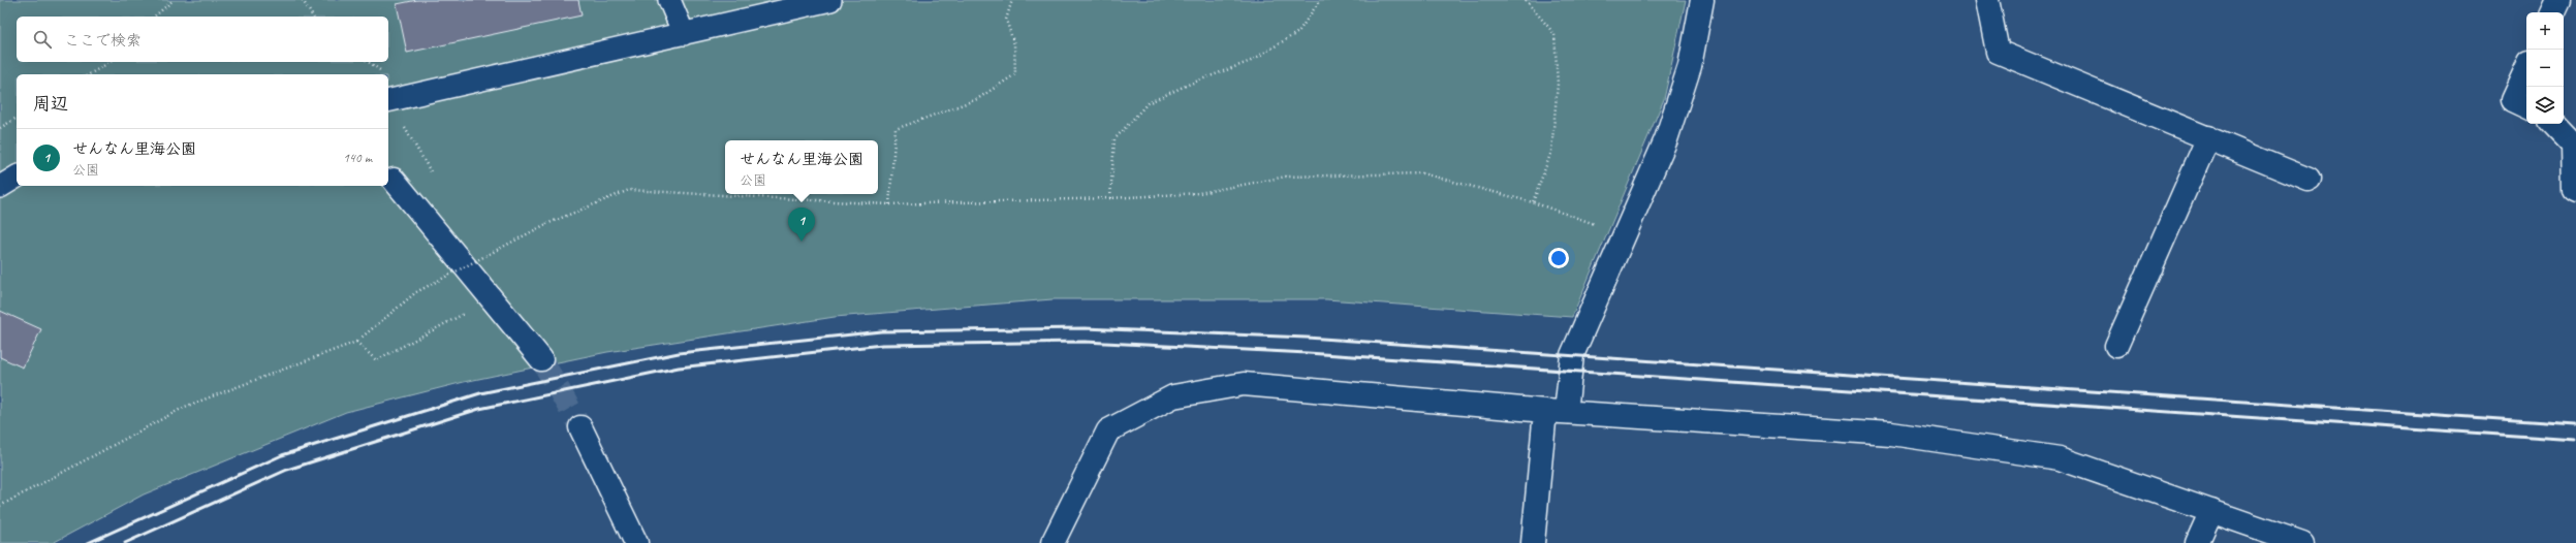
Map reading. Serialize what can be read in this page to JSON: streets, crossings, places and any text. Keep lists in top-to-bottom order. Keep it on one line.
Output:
{"page":{"map_buttons":["+","−"],"search":"ここで検索","heading":"周辺","list":[{"mark":"1","name":"せんなん里海公園","note":"公園","value":"140 m"}],"popup":["せんなん里海公園","公園"],"pins":"1"}}
